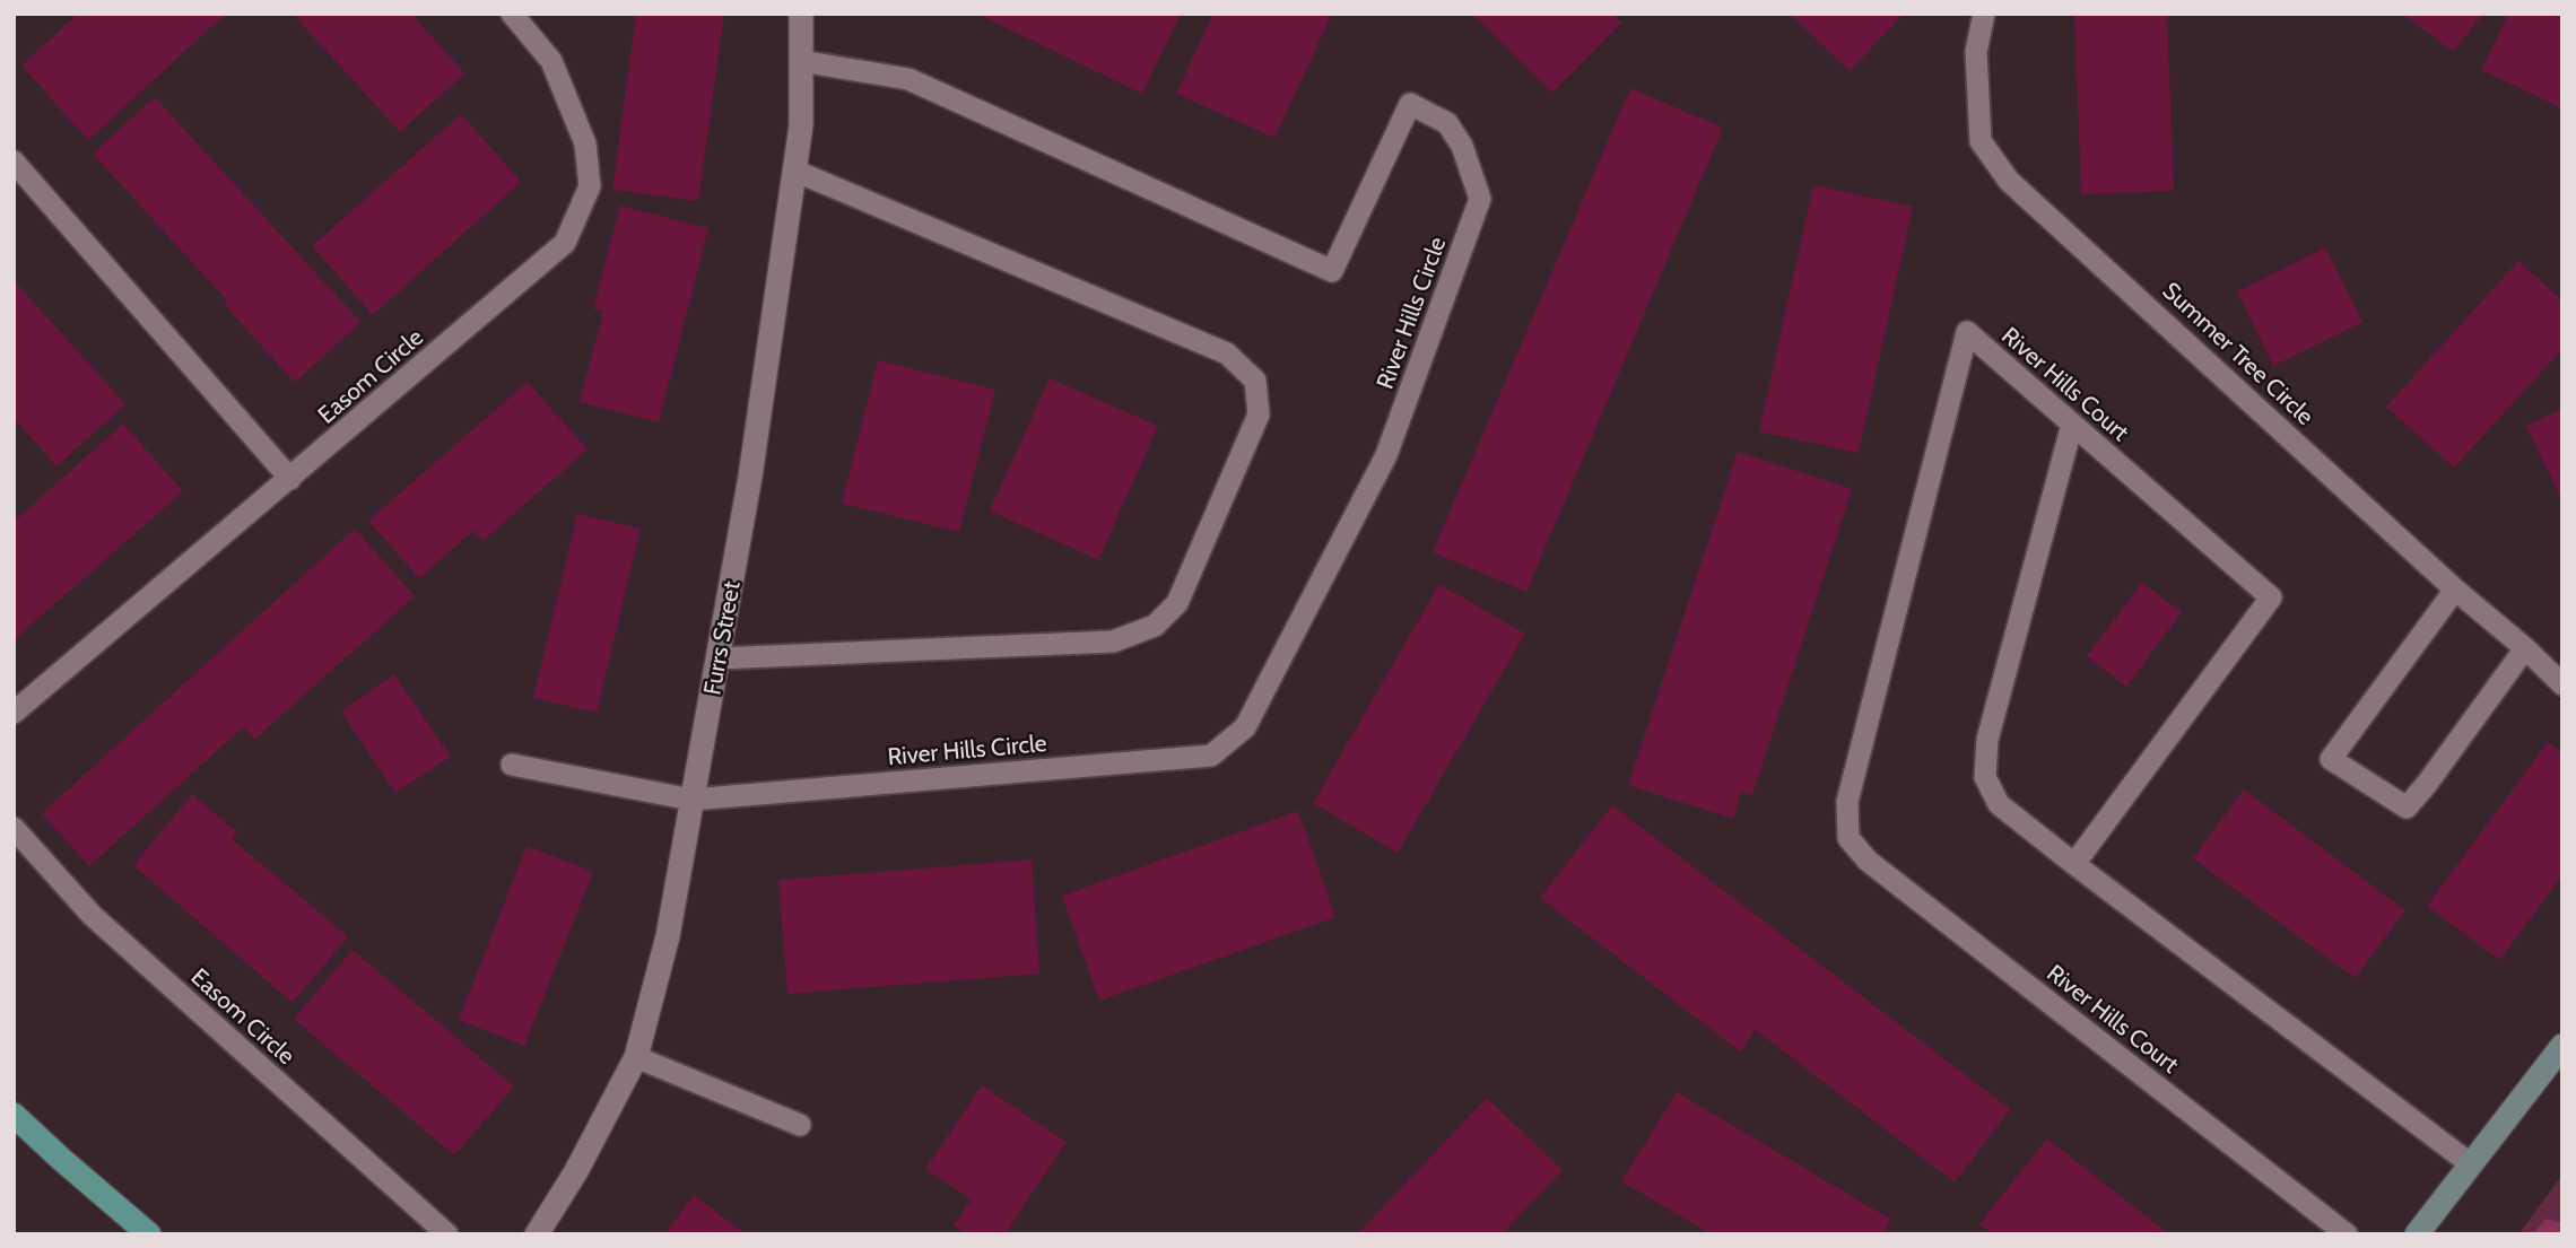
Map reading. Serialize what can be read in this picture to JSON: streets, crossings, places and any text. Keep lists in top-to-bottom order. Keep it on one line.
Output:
{"streets":{"street":["Furrs Street"],"lane":["River Hills Circle","Summer Tree Circle","Easom Circle","River Hills Court"]},"crossings":[["River Hills Circle","Furrs Street"]]}
